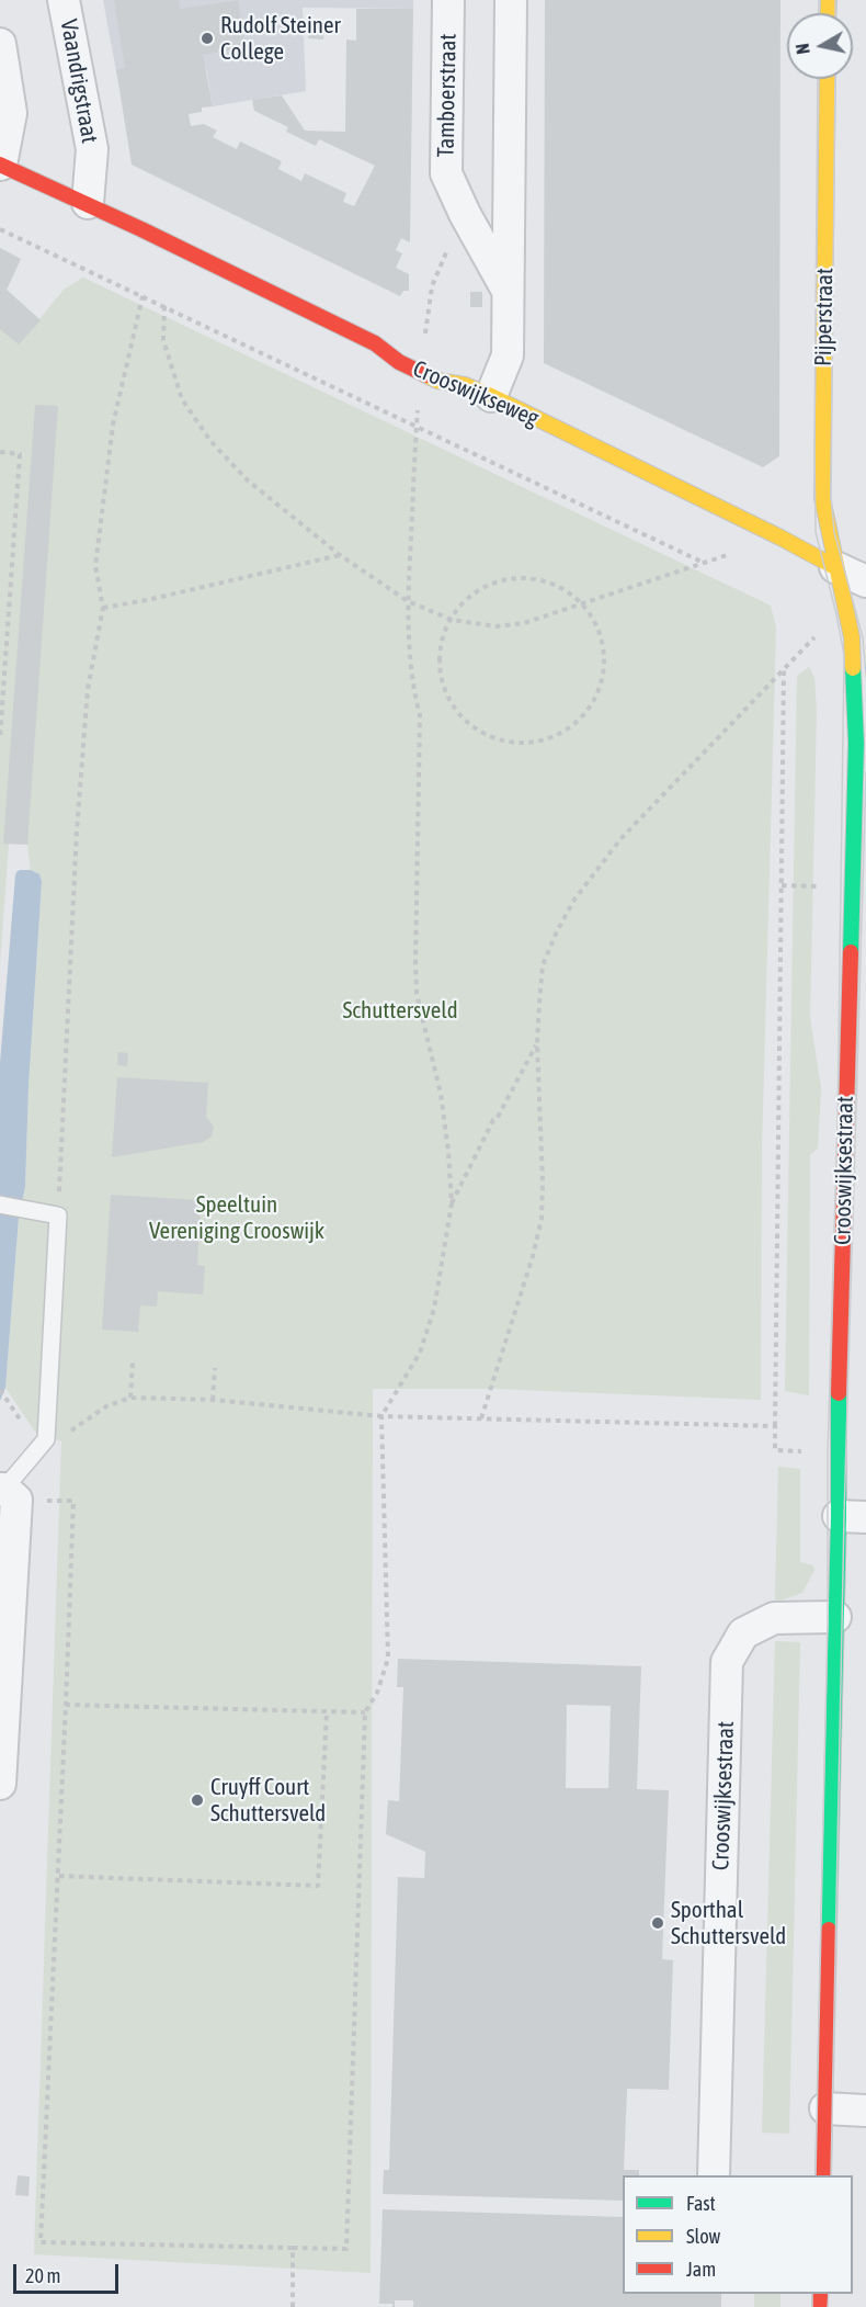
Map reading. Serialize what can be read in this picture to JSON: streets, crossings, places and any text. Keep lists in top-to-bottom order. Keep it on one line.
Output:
{"streets":{"street":["Vaandrigstraat","Tamboerstraat","Pijperstraat","Crooswijkseweg","Crooswijksestraat"]},"crossings":[["Vaandrigstraat","Crooswijkseweg"],["Pijperstraat","Crooswijkseweg"],["Pijperstraat","Crooswijksestraat"],["Crooswijkseweg","Crooswijksestraat"]],"parks":["Schuttersveld","Speeltuin Vereniging Crooswijk"],"places":["Rudolf Steiner College","Cruyff Court Schuttersveld","Sporthal Schuttersveld"],"legend":["Fast","Slow","Jam"],"scale_bar":"20 m","north":"left"}
